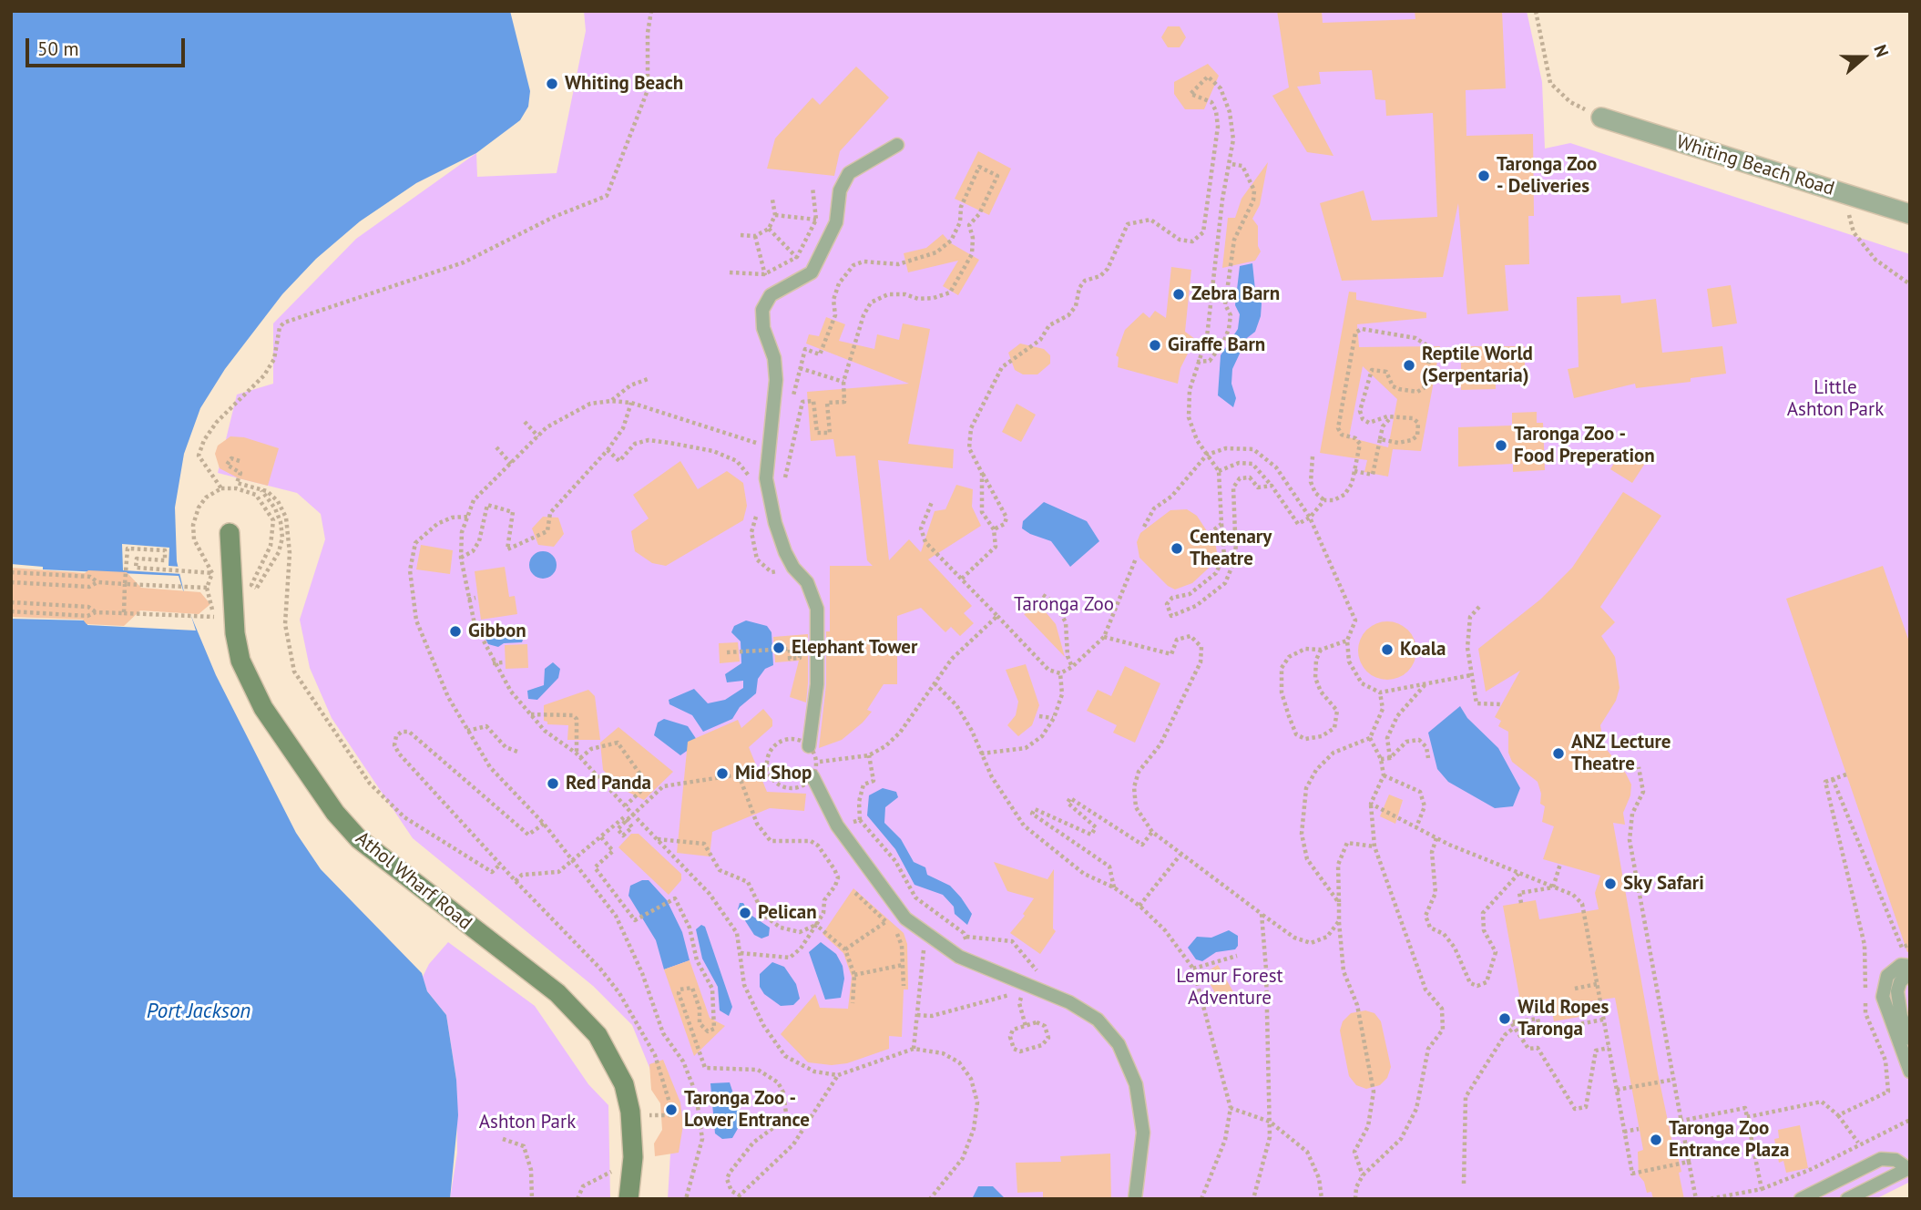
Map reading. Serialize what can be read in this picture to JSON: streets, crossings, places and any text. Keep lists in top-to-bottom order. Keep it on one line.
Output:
{"streets":{"main road":["Athol Wharf Road"],"street":["Whiting Beach Road"]},"water":["Port Jackson"],"parks":["Little Ashton Park","Taronga Zoo","Lemur Forest Adventure","Ashton Park"],"places":["Whiting Beach","Taronga Zoo - Deliveries","Zebra Barn","Giraffe Barn","Reptile World (Serpentaria)","Taronga Zoo - Food Preperation","Centenary Theatre","Gibbon","Elephant Tower","Koala","ANZ Lecture Theatre","Mid Shop","Red Panda","Sky Safari","Pelican","Wild Ropes Taronga","Taronga Zoo - Lower Entrance","Taronga Zoo Entrance Plaza"],"scale_bar":"50 m","north":"right"}
